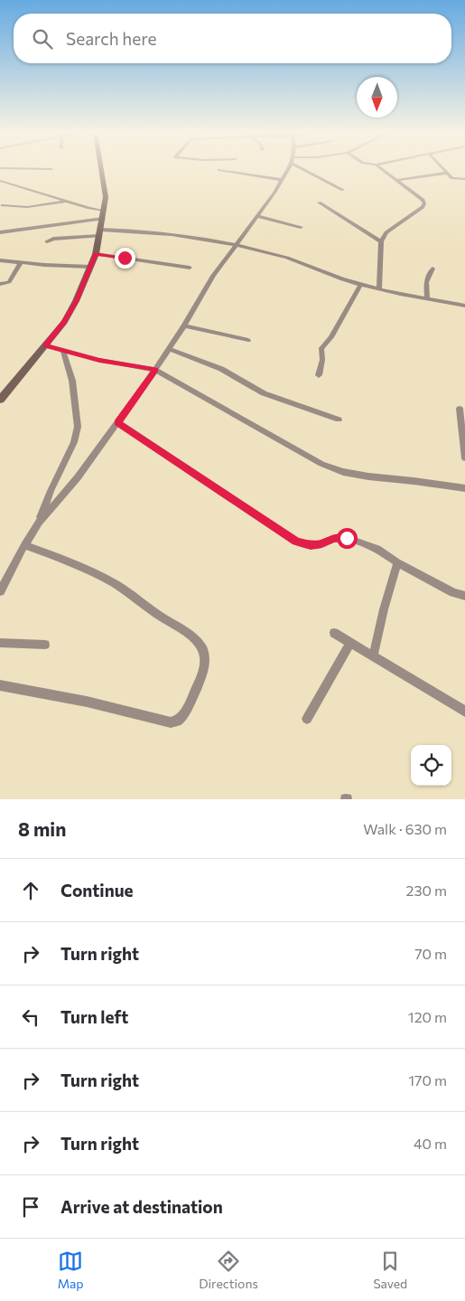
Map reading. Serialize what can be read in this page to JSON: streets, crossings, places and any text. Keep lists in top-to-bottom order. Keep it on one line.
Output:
{"north":"bottom","page":{"search":"Search here","heading":["8 min","Walk · 630 m"],"list":[["Continue","230 m"],["Turn right","70 m"],["Turn left","120 m"],["Turn right","170 m"],["Turn right","40 m"],"Arrive at destination"],"nav":["Map","Directions","Saved"]}}
